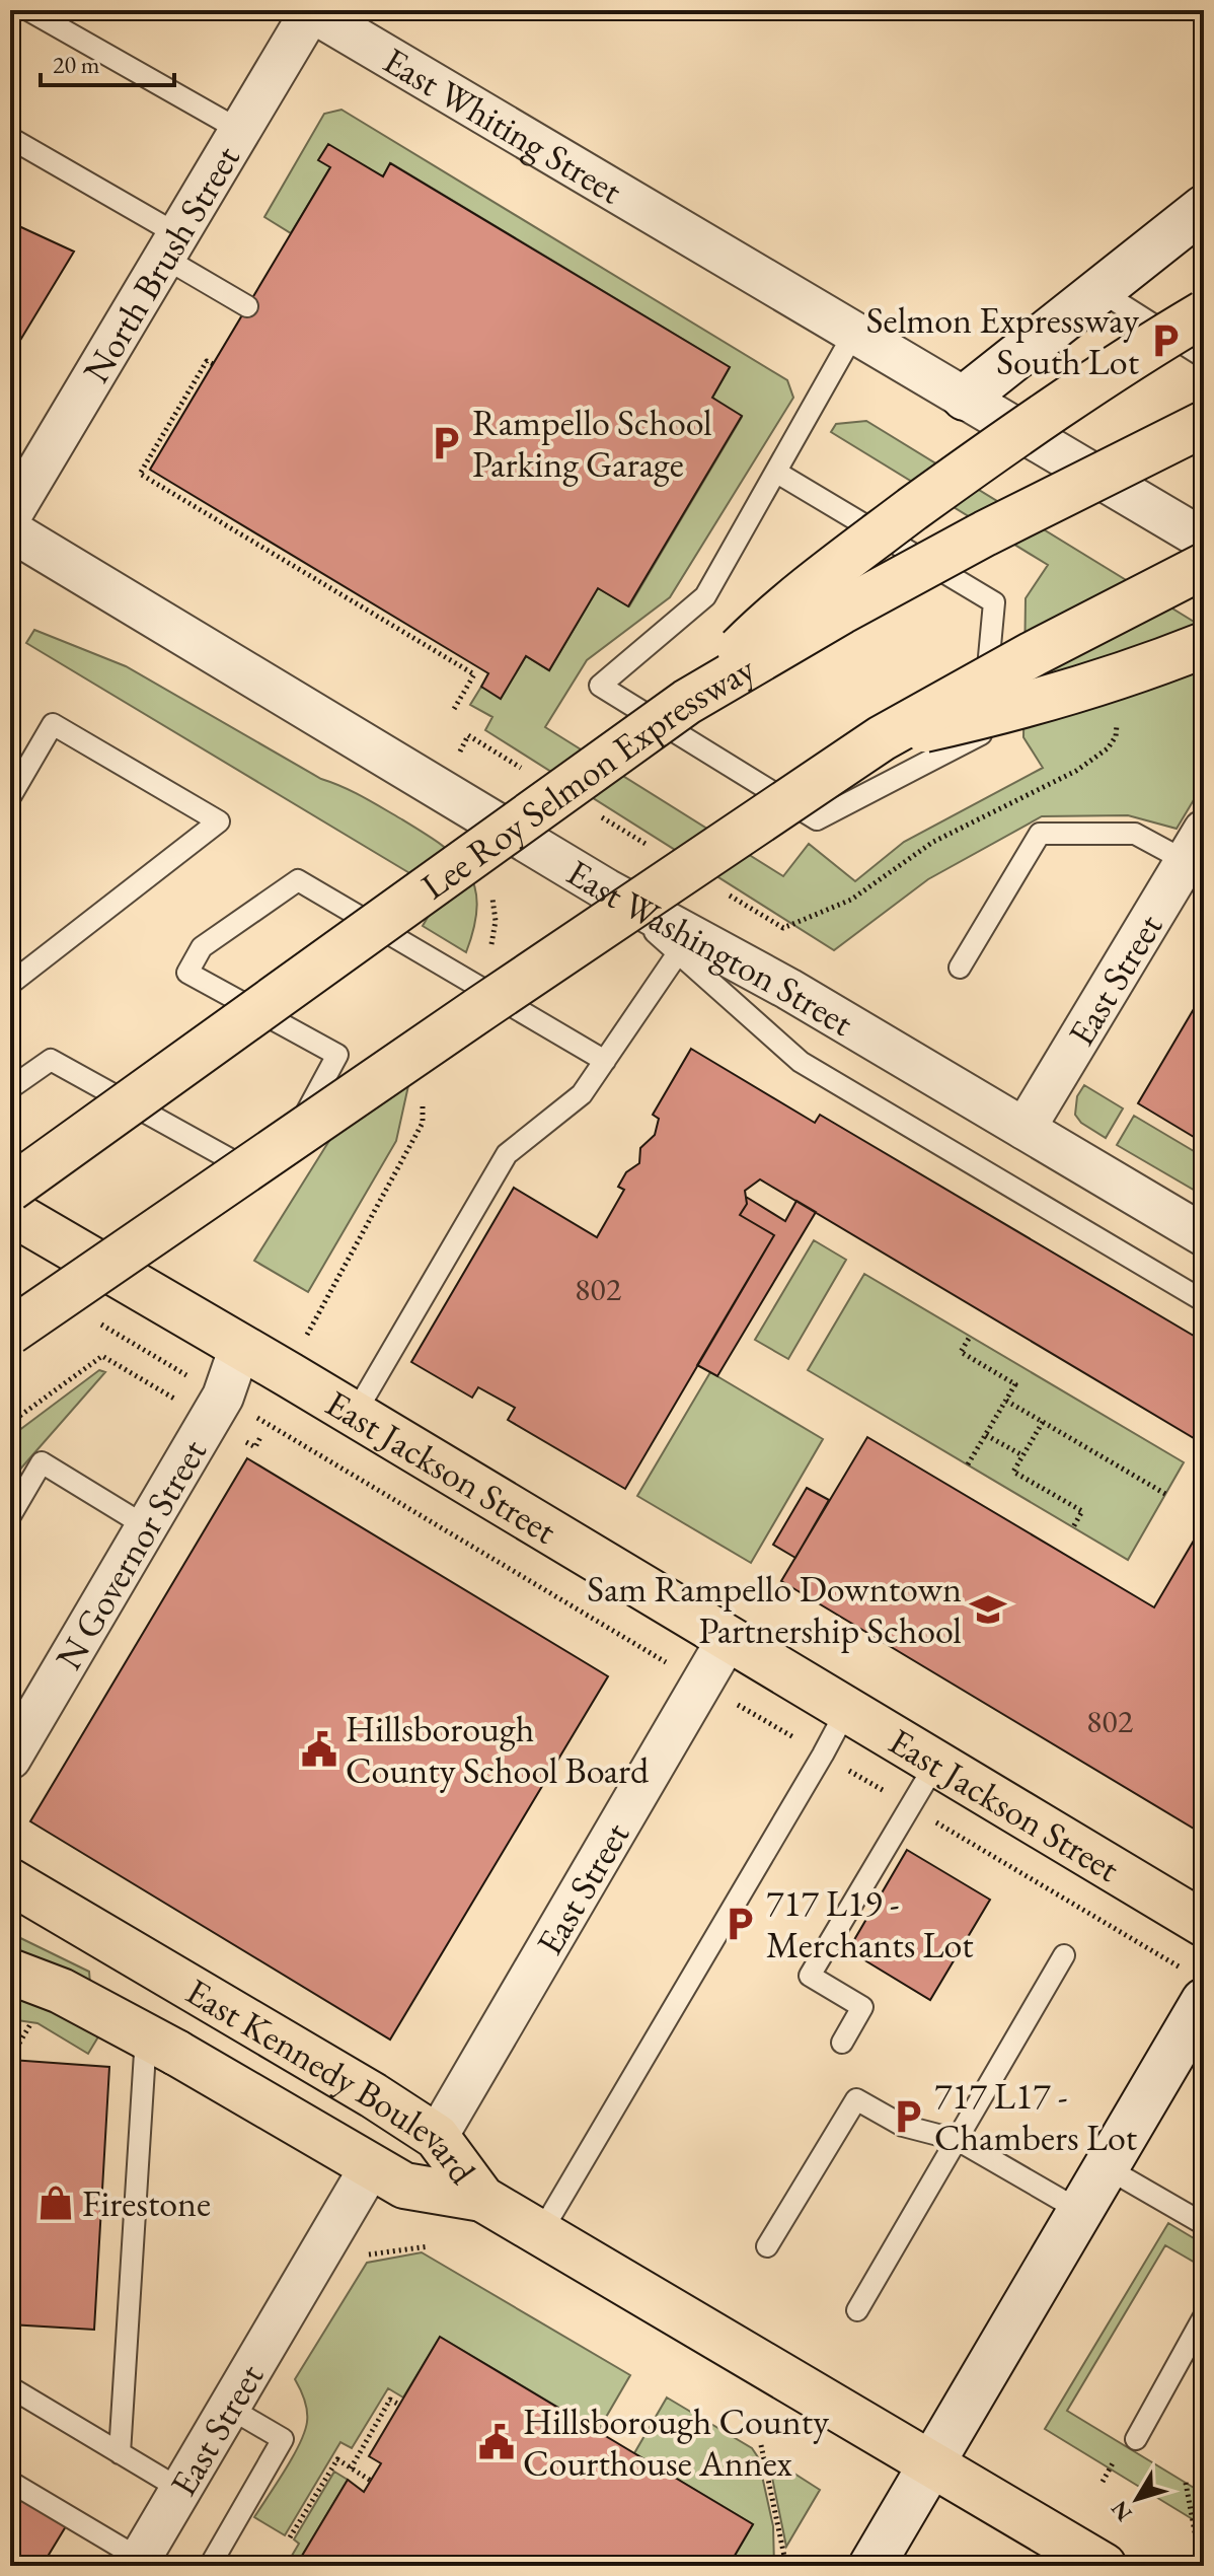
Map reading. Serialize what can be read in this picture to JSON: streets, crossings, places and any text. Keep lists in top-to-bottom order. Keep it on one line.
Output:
{"streets":{"main road":["Lee Roy Selmon Expressway","East Jackson Street","East Kennedy Boulevard"],"street":["East Whiting Street","North Brush Street","East Washington Street","East Street","N Governor Street"]},"crossings":[["East Whiting Street","North Brush Street"],["East Washington Street","East Street"],["East Street","East Jackson Street"],["East Street","East Kennedy Boulevard"],["East Jackson Street","N Governor Street"]],"places":{"parking":["Selmon Expressway South Lot","Rampello School Parking Garage","717 L19 - Merchants Lot","717 L17 - Chambers Lot"],"school or university":["Sam Rampello Downtown Partnership School"],"public building":["Hillsborough County School Board","Hillsborough County Courthouse Annex"],"shop":["Firestone"]},"house_numbers":["802","802"],"scale_bar":"20 m","north":"bottom left"}
